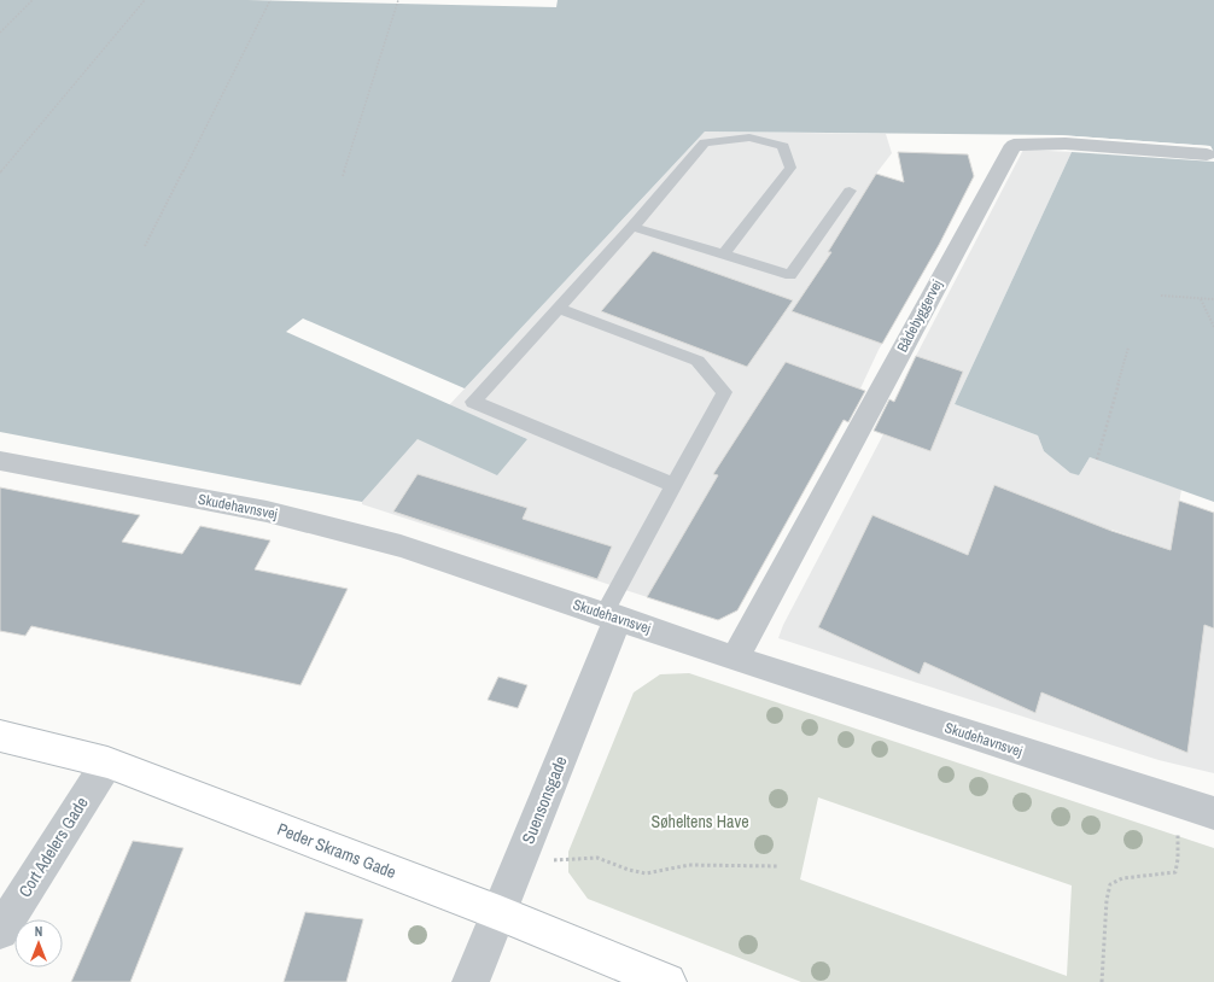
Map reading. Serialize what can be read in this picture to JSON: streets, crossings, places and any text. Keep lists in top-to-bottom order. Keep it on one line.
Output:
{"streets":{"street":["Bådebyggervej","Skudehavnsvej","Suensonsgade","Cort Adelers Gade","Peder Skrams Gade"]},"crossings":[["Bådebyggervej","Skudehavnsvej"],["Skudehavnsvej","Suensonsgade"],["Suensonsgade","Peder Skrams Gade"],["Cort Adelers Gade","Peder Skrams Gade"]],"parks":["Søheltens Have"],"north":"top"}
